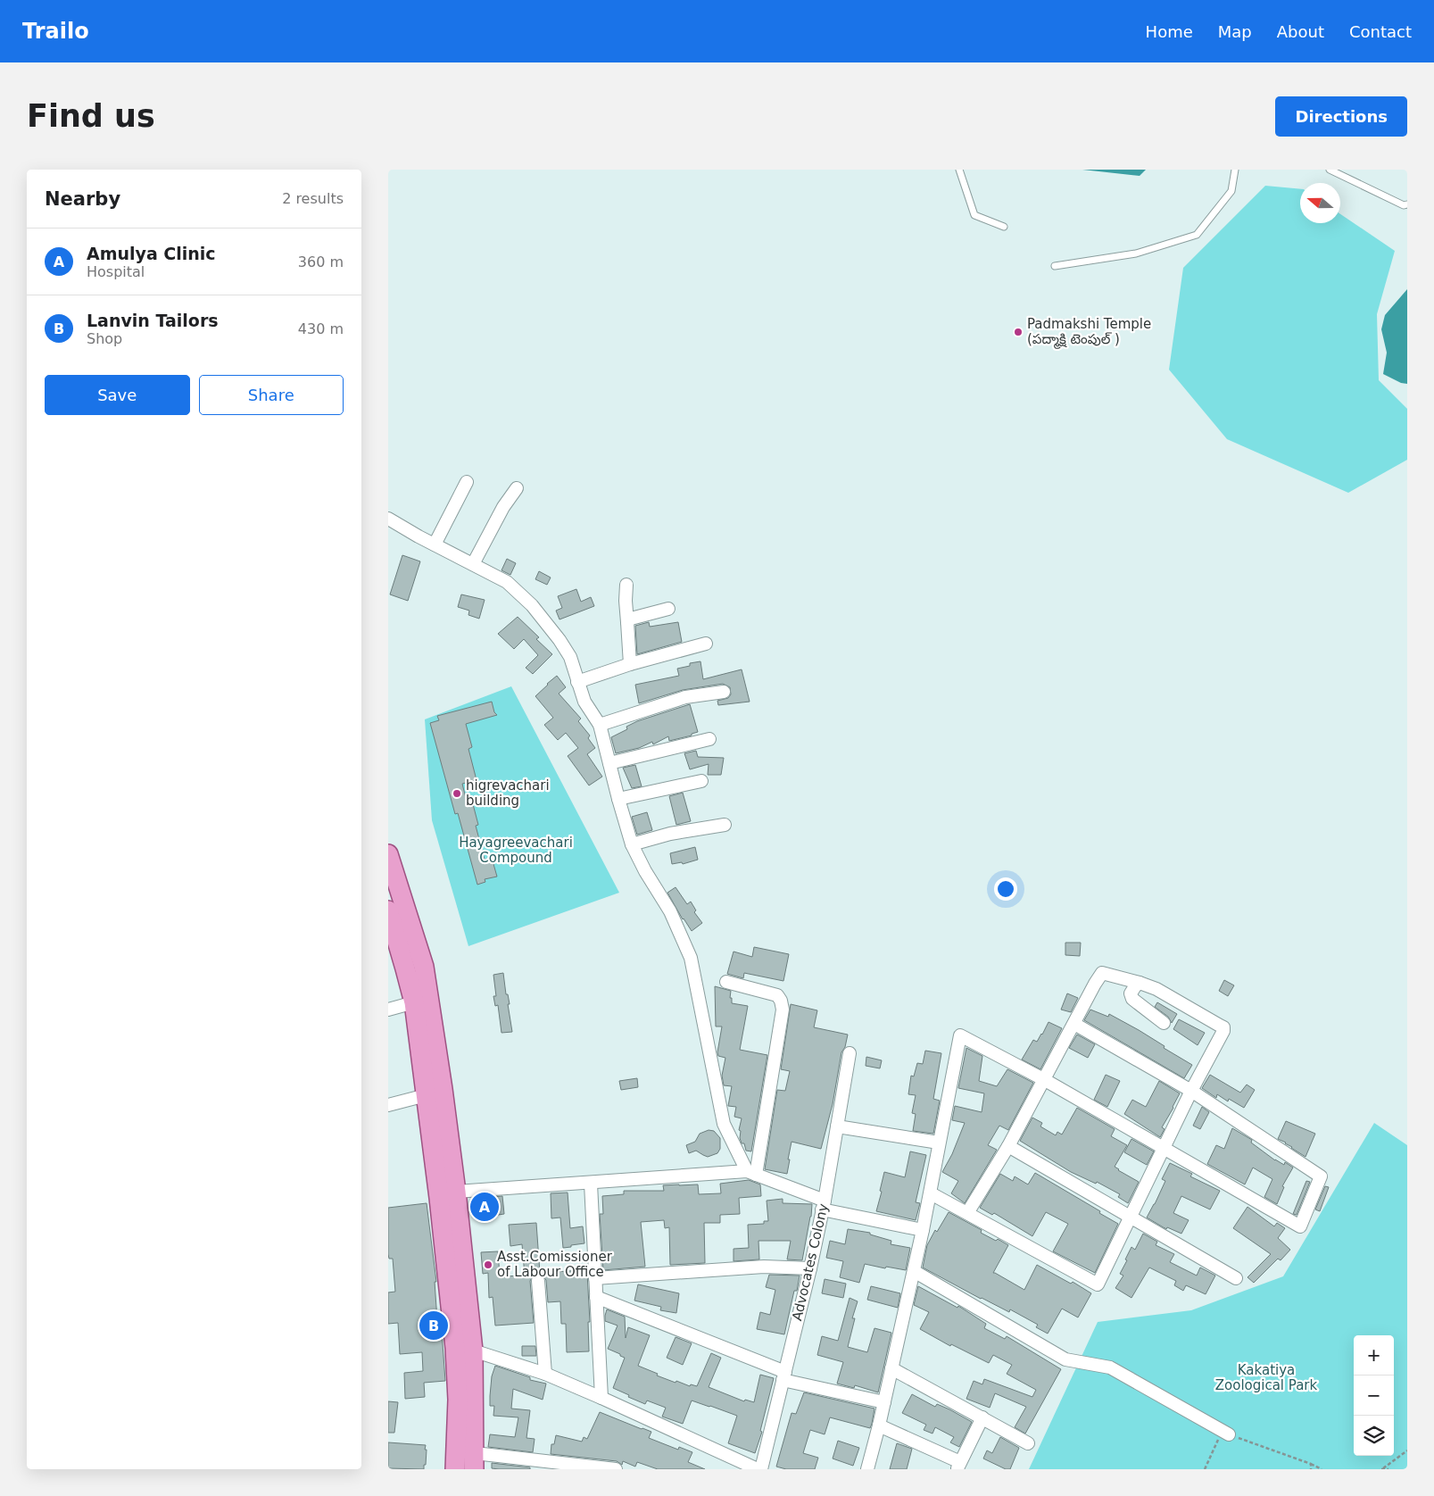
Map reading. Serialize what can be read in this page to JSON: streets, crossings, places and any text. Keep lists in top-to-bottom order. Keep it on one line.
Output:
{"streets":{"street":["Advocates Colony"]},"parks":["Hayagreevachari Compound","Kakatiya Zoological Park"],"places":["Padmakshi Temple (పద్మాక్షి టెంపుల్ )","higrevachari building","Asst.Comissioner of Labour Office"],"north":"left","page":{"header":"Trailo","nav":["Home","Map","About","Contact"],"buttons":["Directions",["Save","Share"]],"title":"Find us","heading":["Nearby","2 results"],"list":[{"mark":"A","name":"Amulya Clinic","note":"Hospital","value":"360 m"},{"mark":"B","name":"Lanvin Tailors","note":"Shop","value":"430 m"}],"pins":["A","B"],"map_buttons":["+","−"]}}
